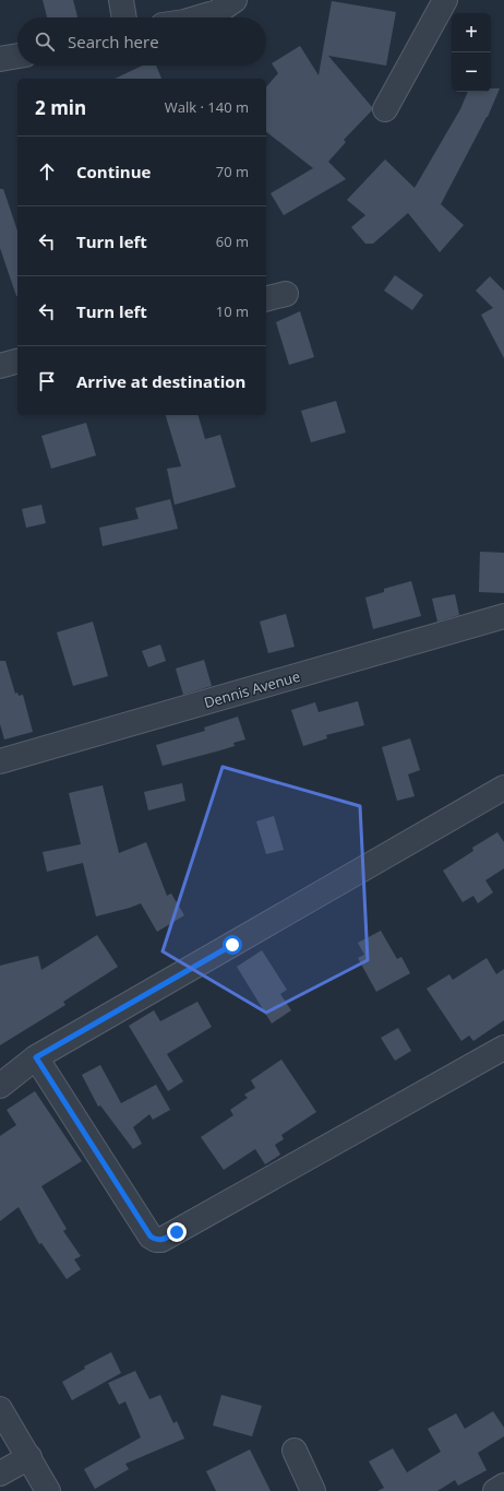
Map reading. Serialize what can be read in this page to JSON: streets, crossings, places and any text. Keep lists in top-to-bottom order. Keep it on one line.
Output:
{"streets":{"street":["Dennis Avenue"]},"page":{"map_buttons":["+","−"],"search":"Search here","heading":["2 min","Walk · 140 m"],"list":[["Continue","70 m"],["Turn left","60 m"],["Turn left","10 m"],"Arrive at destination"]}}
